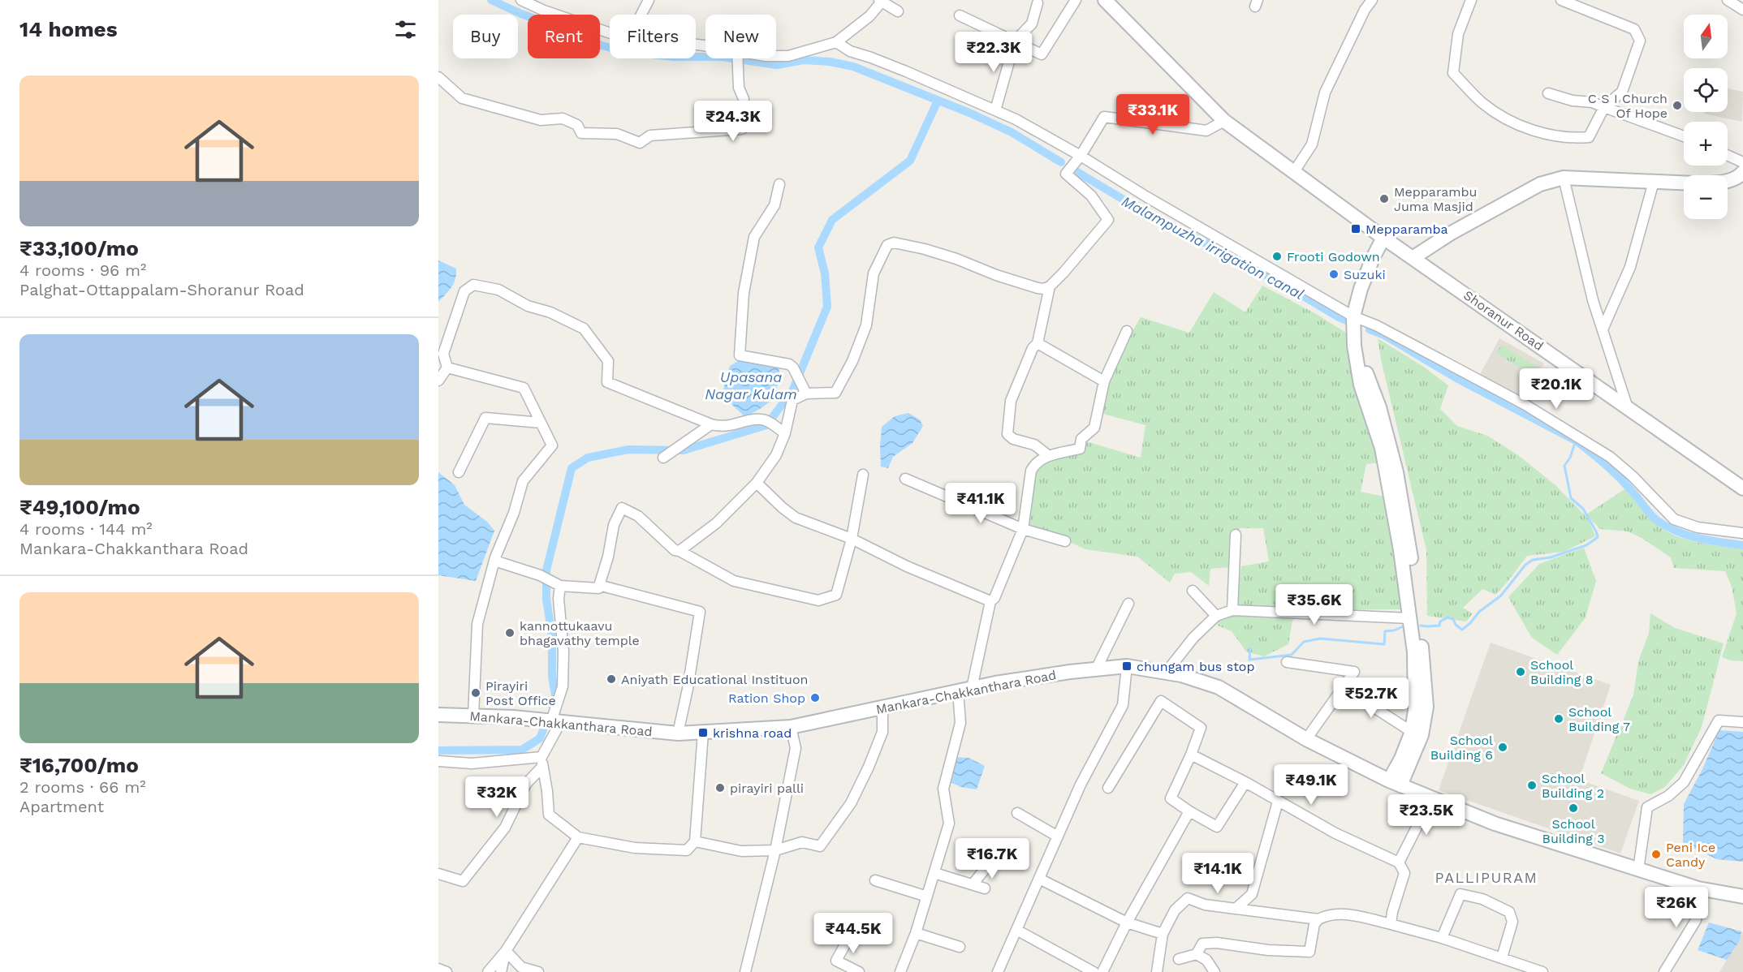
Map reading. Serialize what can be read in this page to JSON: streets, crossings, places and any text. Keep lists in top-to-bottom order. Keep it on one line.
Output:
{"streets":{"main road":["Shoranur Road","Mankara-Chakkanthara Road"]},"districts":["PALLIPURAM"],"water":["Malampuzha irrigation canal","Upasana Nagar Kulam"],"places":{"other":["C S I Church Of Hope","Mepparambu Juma Masjid","Frooti Godown","Suzuki","kannottukaavu bhagavathy temple","School Building 8","Aniyath Educational Instituon","Pirayiri Post Office","Ration Shop","School Building 7","School Building 6","School Building 2","pirayiri palli","School Building 3","Peni Ice Candy"],"transit":["Mepparamba","chungam bus stop","krishna road"]},"north":"top","page":{"heading":"14 homes","map_buttons":["+","−"],"chip":["Buy","Rent","Filters","New"],"price":["₹22.3K","₹33.1K","₹24.3K","₹20.1K","₹41.1K","₹35.6K","₹52.7K","₹49.1K","₹32K","₹23.5K","₹16.7K","₹14.1K","₹26K","₹44.5K"],"list":[{"name":"₹33,100/mo","note":"4 rooms · 96 m² · Palghat-Ottappalam-Shoranur Road"},{"name":"₹49,100/mo","note":"4 rooms · 144 m² · Mankara-Chakkanthara Road"},{"name":"₹16,700/mo","note":"2 rooms · 66 m² · Apartment"}]}}
